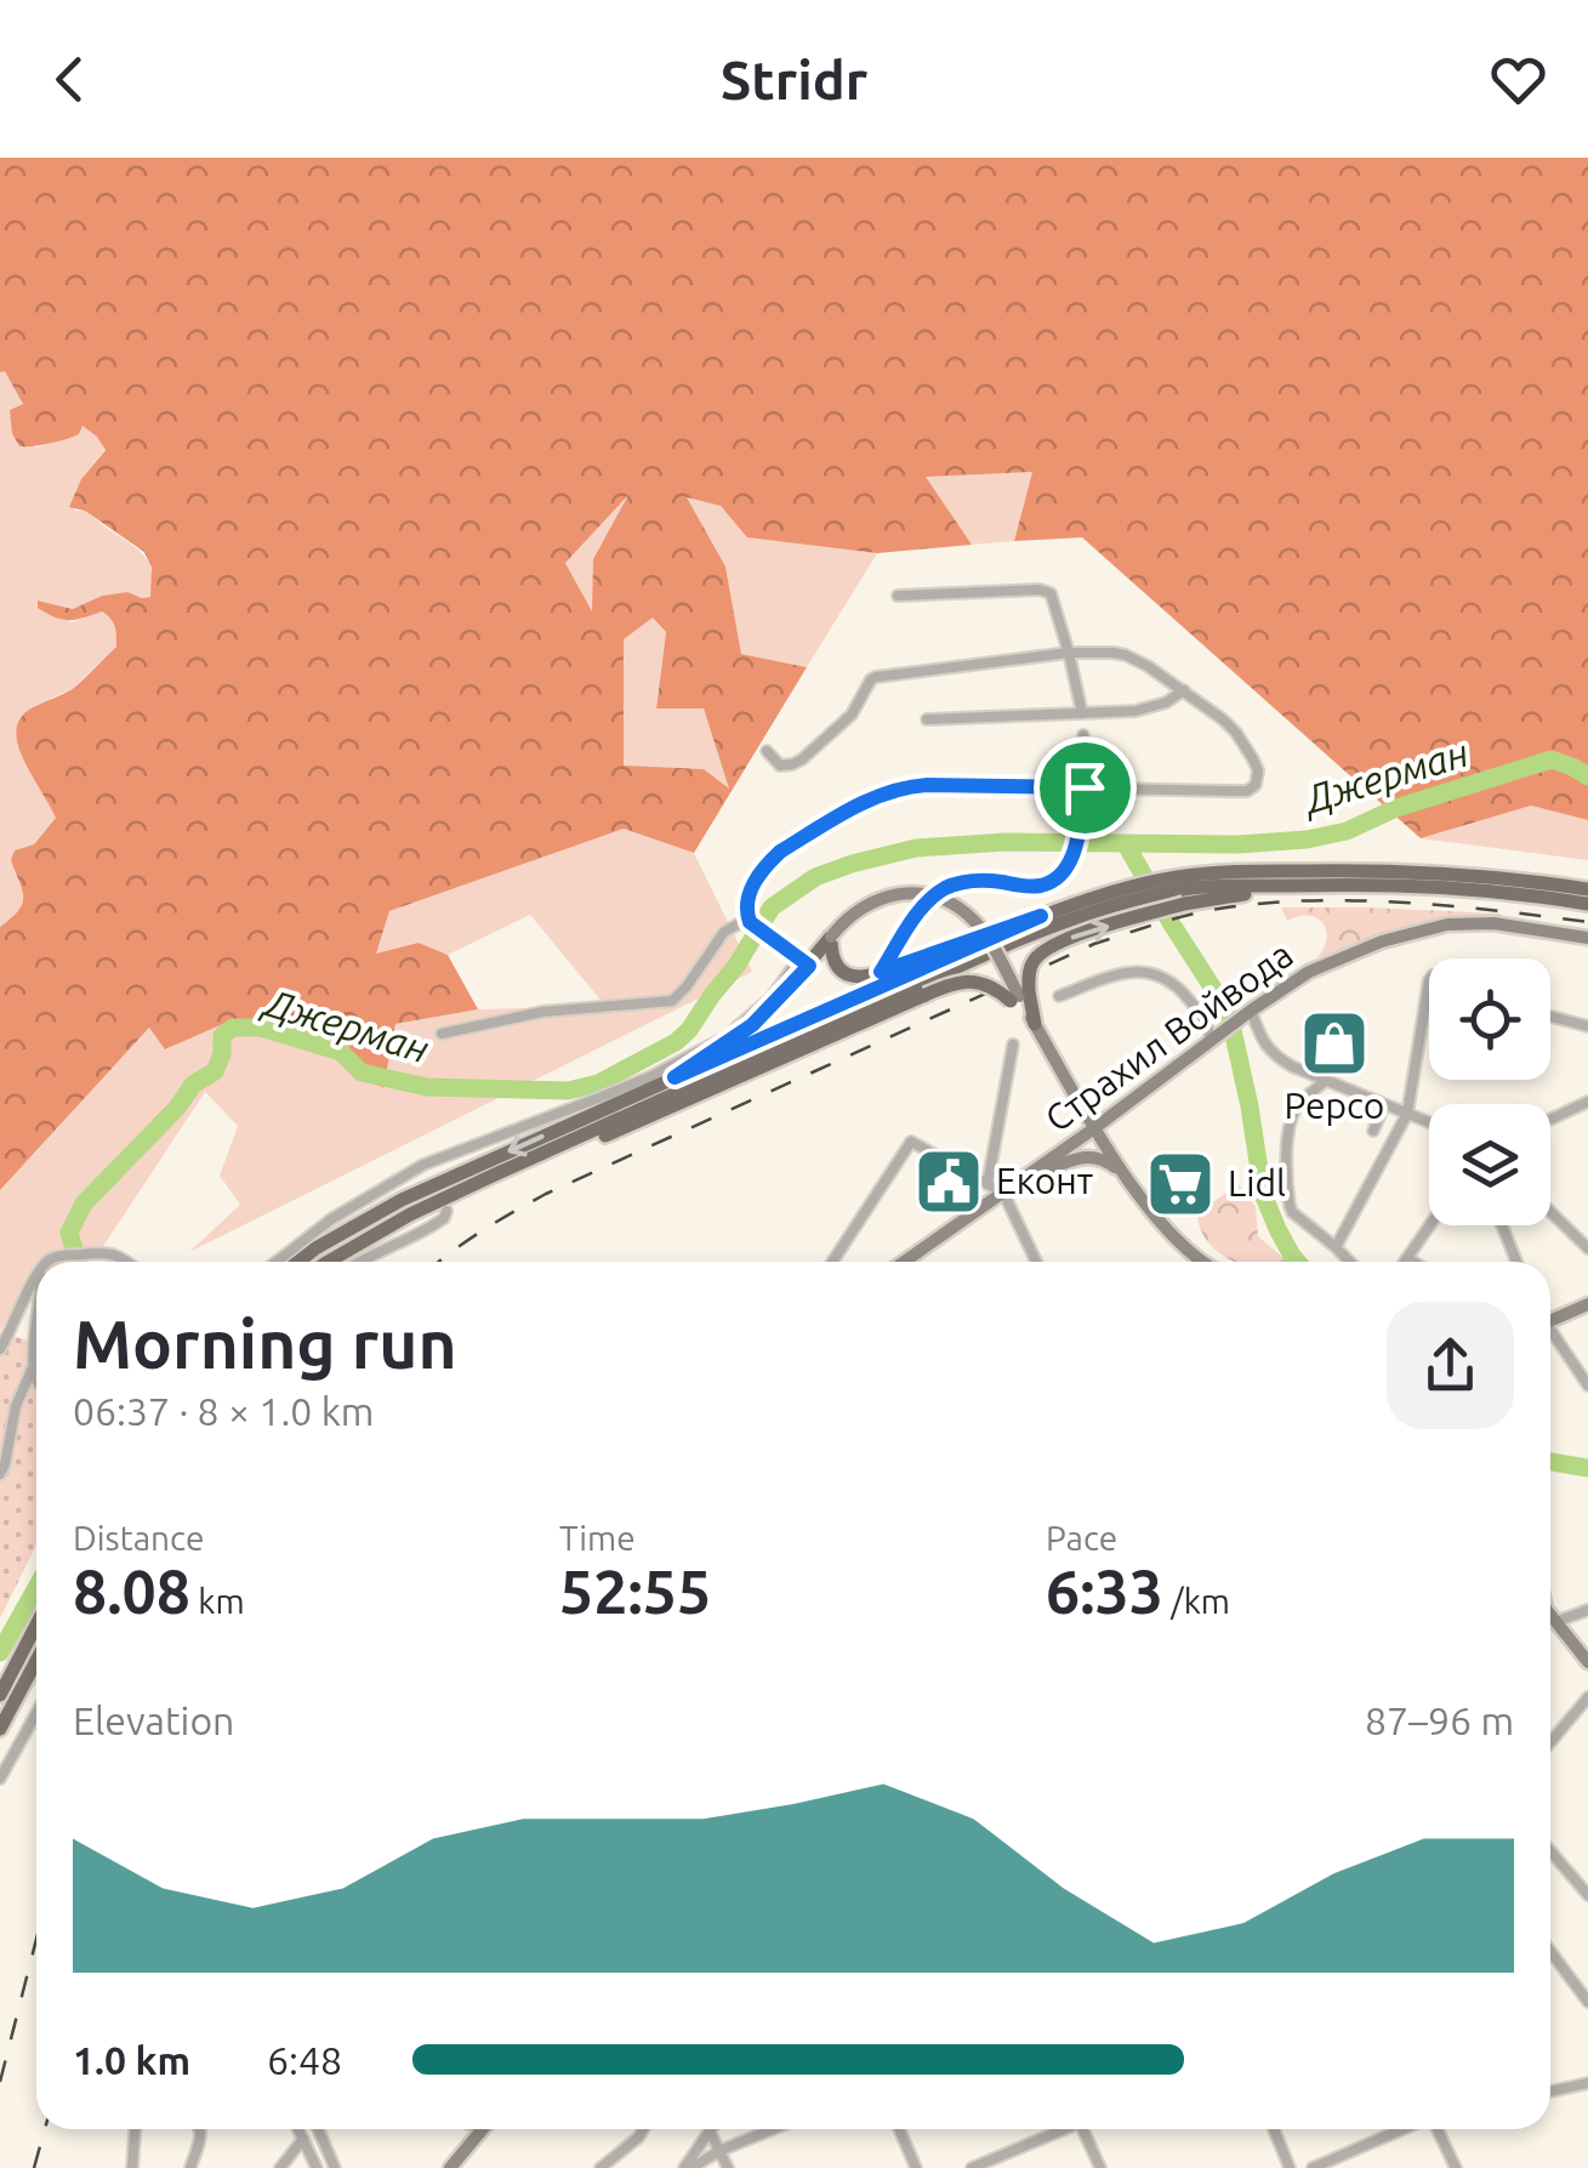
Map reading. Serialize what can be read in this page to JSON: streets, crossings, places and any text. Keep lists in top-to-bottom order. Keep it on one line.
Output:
{"streets":{"street":["Страхил Войвода"]},"water":["Джерман"],"places":{"shop":["Pepco"],"public building":["Еконт"],"supermarket":["Lidl"]},"page":{"header":"Stridr","heading":["Morning run","06:37 · 8 × 1.0 km"],"stats":[["Distance","8.08 km"],["Time","52:55"],["Pace","6:33 /km"]],"chart":["Elevation","87–96 m"],"list":[{"name":"1.0 km","note":"6:48"}]}}
